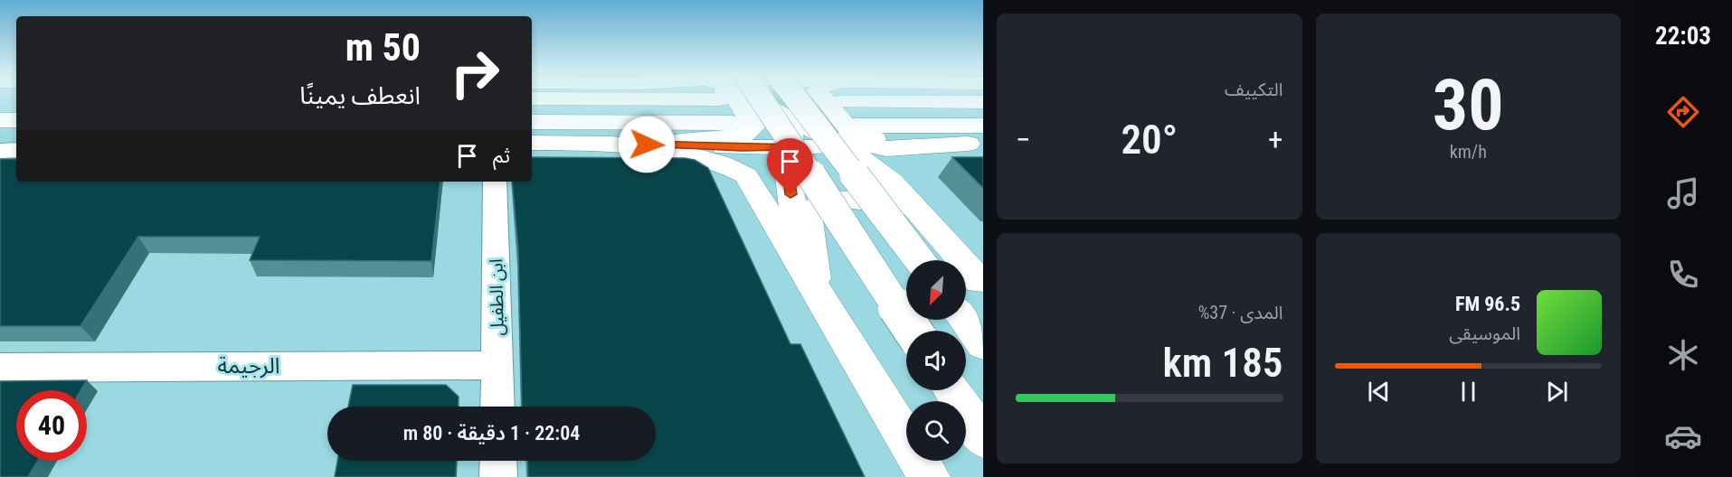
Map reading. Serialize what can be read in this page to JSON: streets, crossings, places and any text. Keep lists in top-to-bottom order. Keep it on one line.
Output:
{"streets":{"street":["ابن الطفيل","الرجيمة"]},"crossings":[["ابن الطفيل","الرجيمة"]],"north":"bottom left","page":{"tabs":"22:03","tile":[["30","km/h"],"التكييف",["المدى · 37%","185 km"]],"turn":["50 m","انعطف يمينًا"],"heat":["−","20°","+"],"then":"ثم","song":["96.5 FM","الموسيقى"],"limit":"40","trip":"22:04 · 1 دقيقة · 80 m"}}
